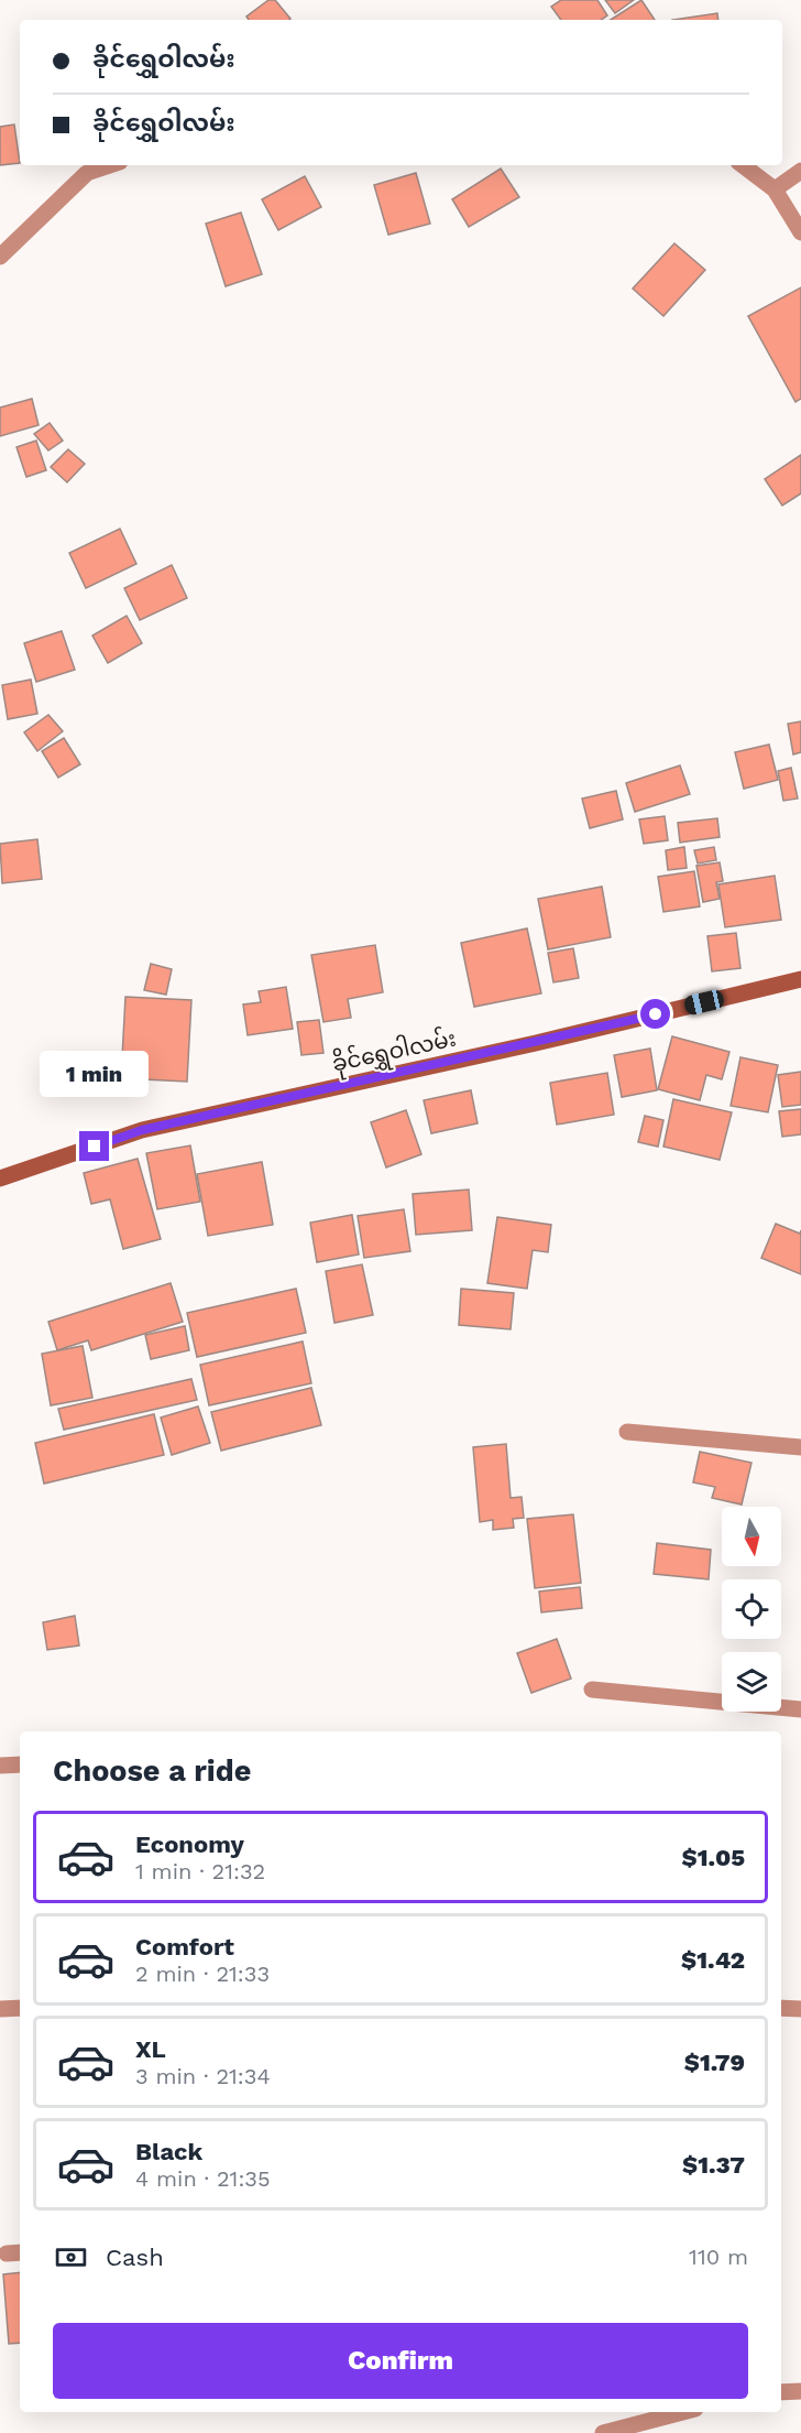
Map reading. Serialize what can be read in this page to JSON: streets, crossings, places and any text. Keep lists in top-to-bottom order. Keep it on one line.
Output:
{"streets":{"street":["ခိုင်ရွှေဝါလမ်း"]},"north":"bottom","page":{"banner":["ခိုင်ရွှေဝါလမ်း","ခိုင်ရွှေဝါလမ်း"],"bubble":"1 min","heading":"Choose a ride","list":[{"name":"Economy","note":"1 min · 21:32","value":"$1.05"},{"name":"Comfort","note":"2 min · 21:33","value":"$1.42"},{"name":"XL","note":"3 min · 21:34","value":"$1.79"},{"name":"Black","note":"4 min · 21:35","value":"$1.37"}],"pay":["Cash","110 m"],"buttons":"Confirm"}}
